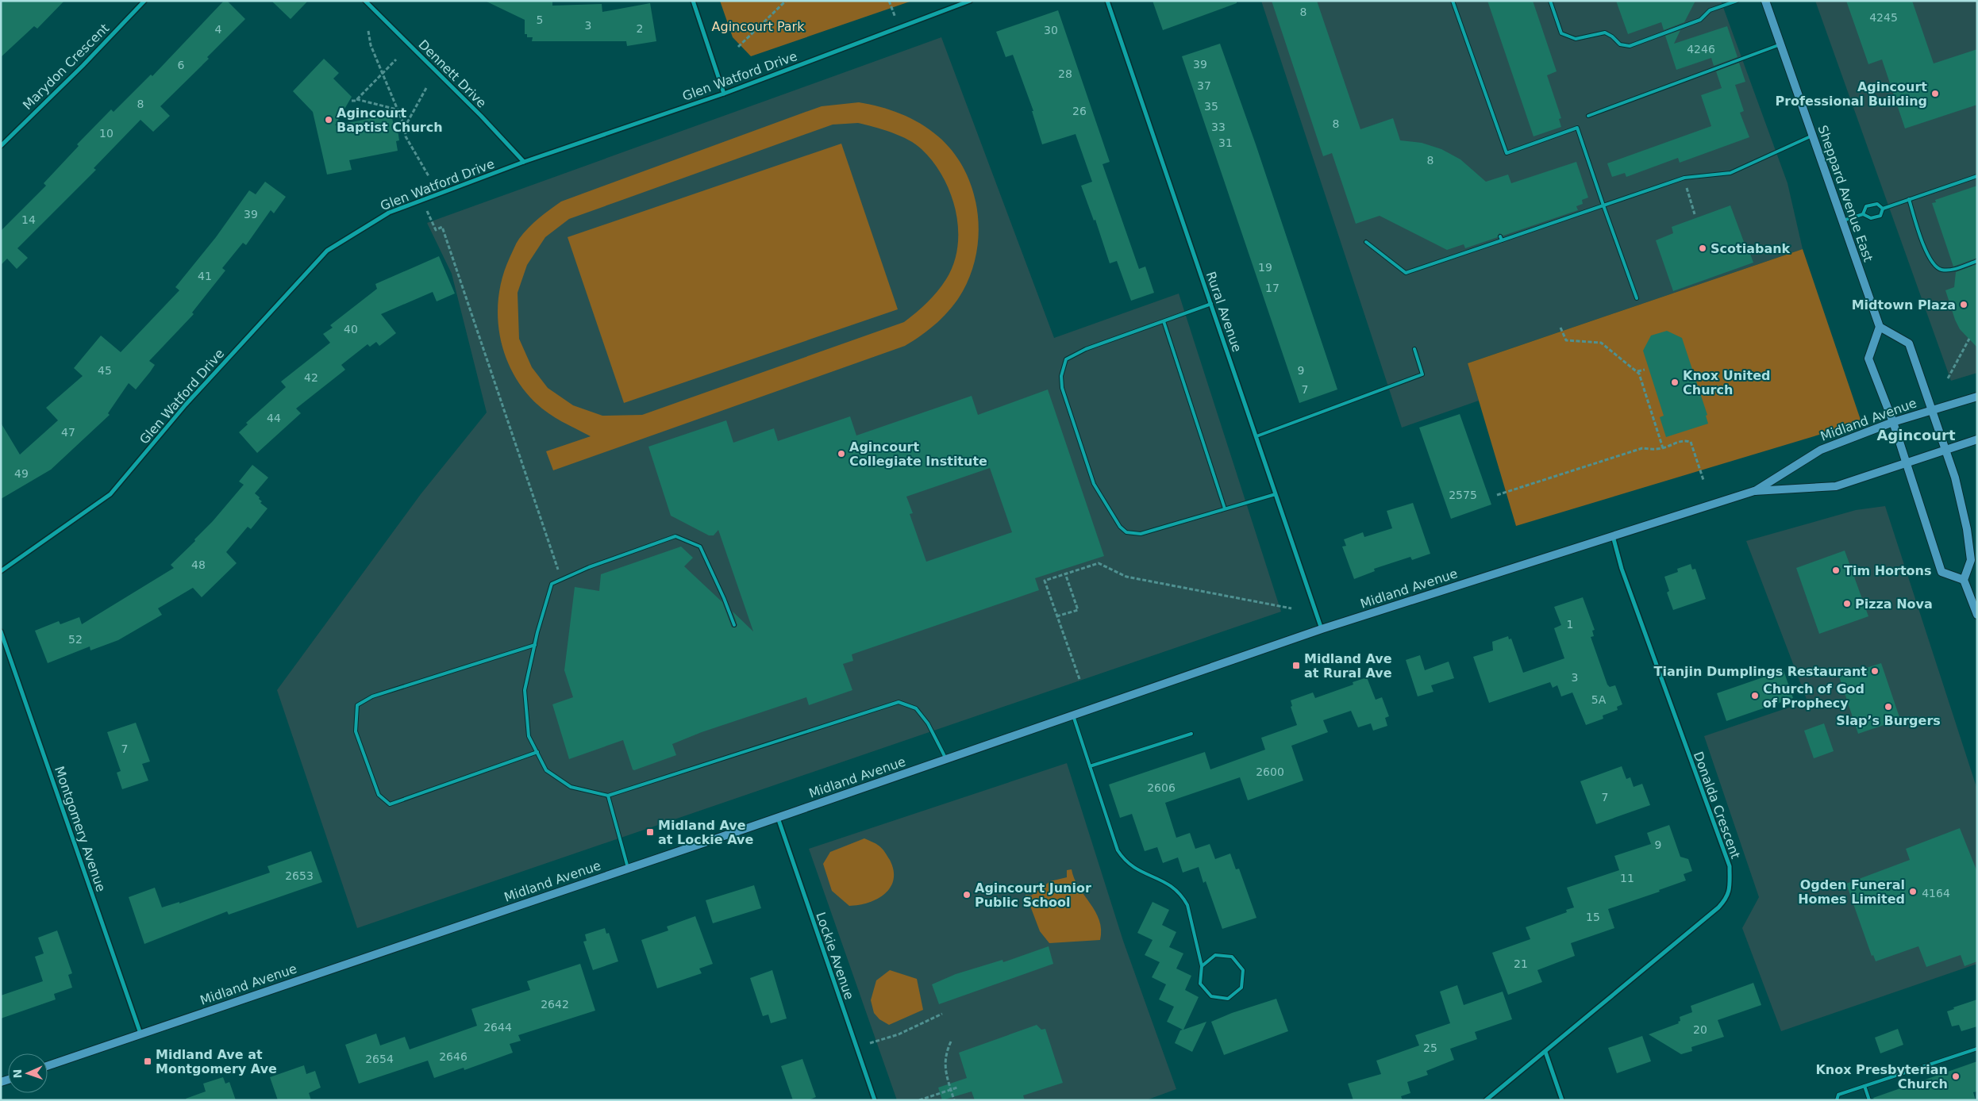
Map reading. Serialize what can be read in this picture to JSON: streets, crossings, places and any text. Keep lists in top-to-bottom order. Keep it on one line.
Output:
{"streets":{"main road":["Sheppard Avenue East","Midland Avenue"],"street":["Marydon Crescent","Dennett Drive","Glen Watford Drive","Rural Avenue","Donalda Crescent","Montgomery Avenue","Lockie Avenue"]},"crossings":[["Dennett Drive","Glen Watford Drive"],["Rural Avenue","Midland Avenue"],["Midland Avenue","Donalda Crescent"],["Midland Avenue","Montgomery Avenue"],["Midland Avenue","Lockie Avenue"]],"districts":["Agincourt"],"parks":["Agincourt Park"],"places":{"other":["Agincourt Professional Building","Agincourt Baptist Church","Scotiabank","Midtown Plaza","Knox United Church","Agincourt Collegiate Institute","Tim Hortons","Pizza Nova","Tianjin Dumplings Restaurant","Church of God of Prophecy","Slap’s Burgers","Ogden Funeral Homes Limited","Agincourt Junior Public School","Knox Presbyterian Church"],"transit":["Midland Ave at Rural Ave","Midland Ave at Lockie Ave","Midland Ave at Montgomery Ave"]},"house_numbers":["8","4245","5","3","2","4","30","4246","39","6","28","37","8","35","26","8","33","10","31","8","39","14","19","41","17","40","45","9","42","7","44","47","49","2575","48","1","52","3","5A","7","2600","2606","7","9","2653","11","4164","15","21","2642","2644","20","25","2646","2654"],"north":"left"}
